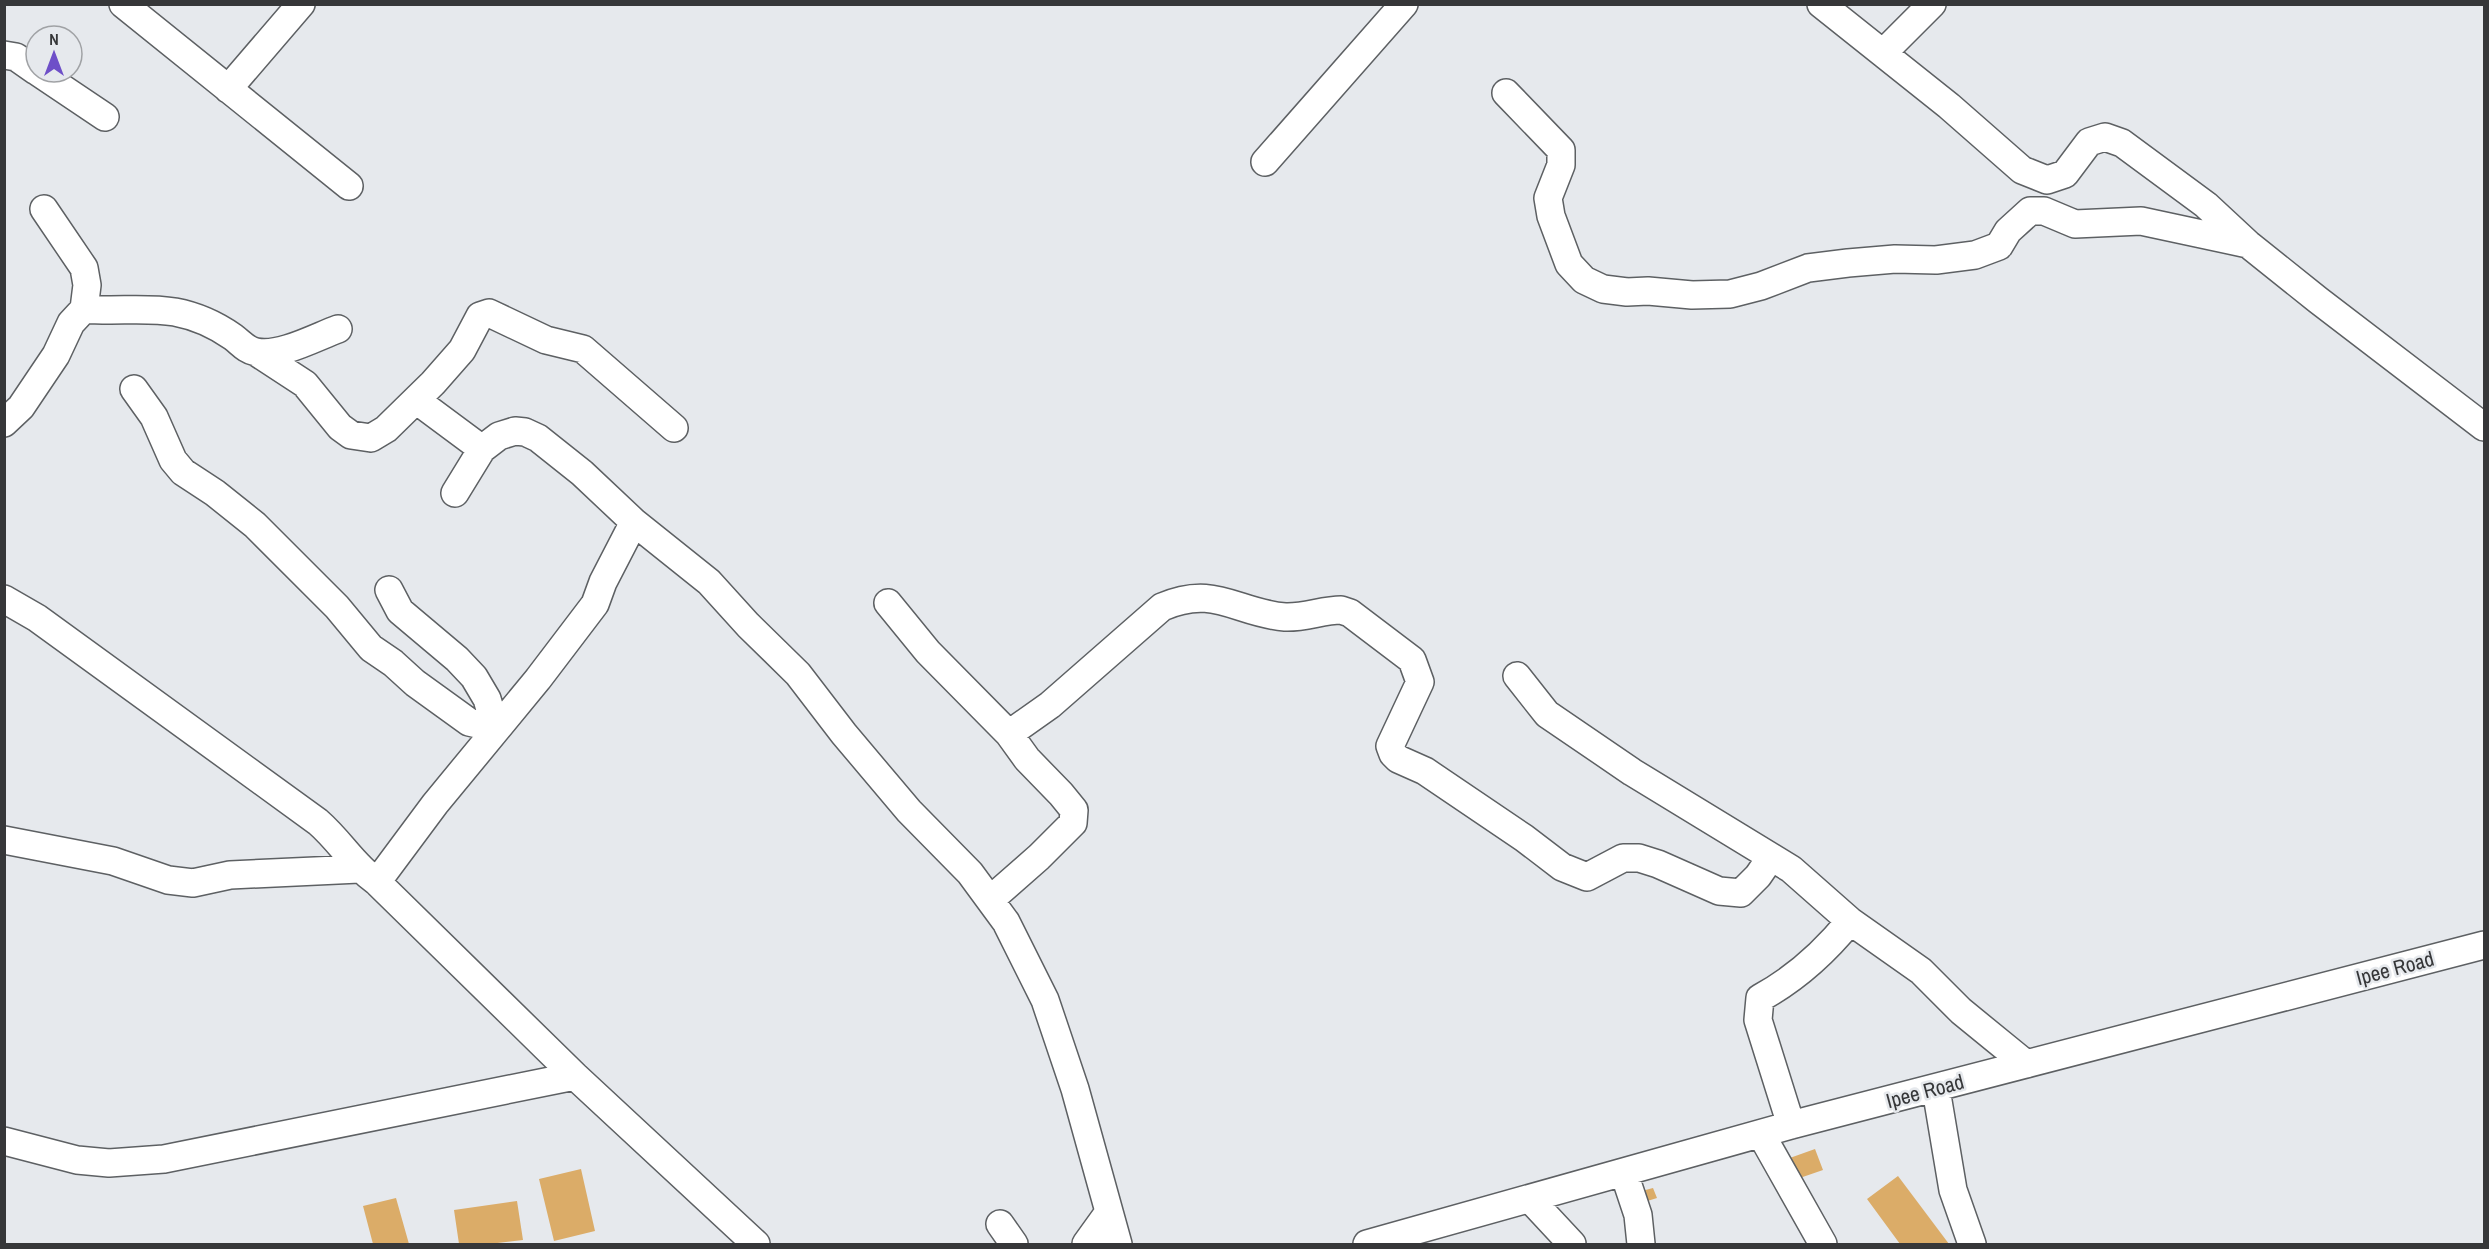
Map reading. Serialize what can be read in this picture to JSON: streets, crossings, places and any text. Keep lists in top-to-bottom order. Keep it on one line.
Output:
{"streets":{"street":["Ipee Road"]},"north":"top"}
